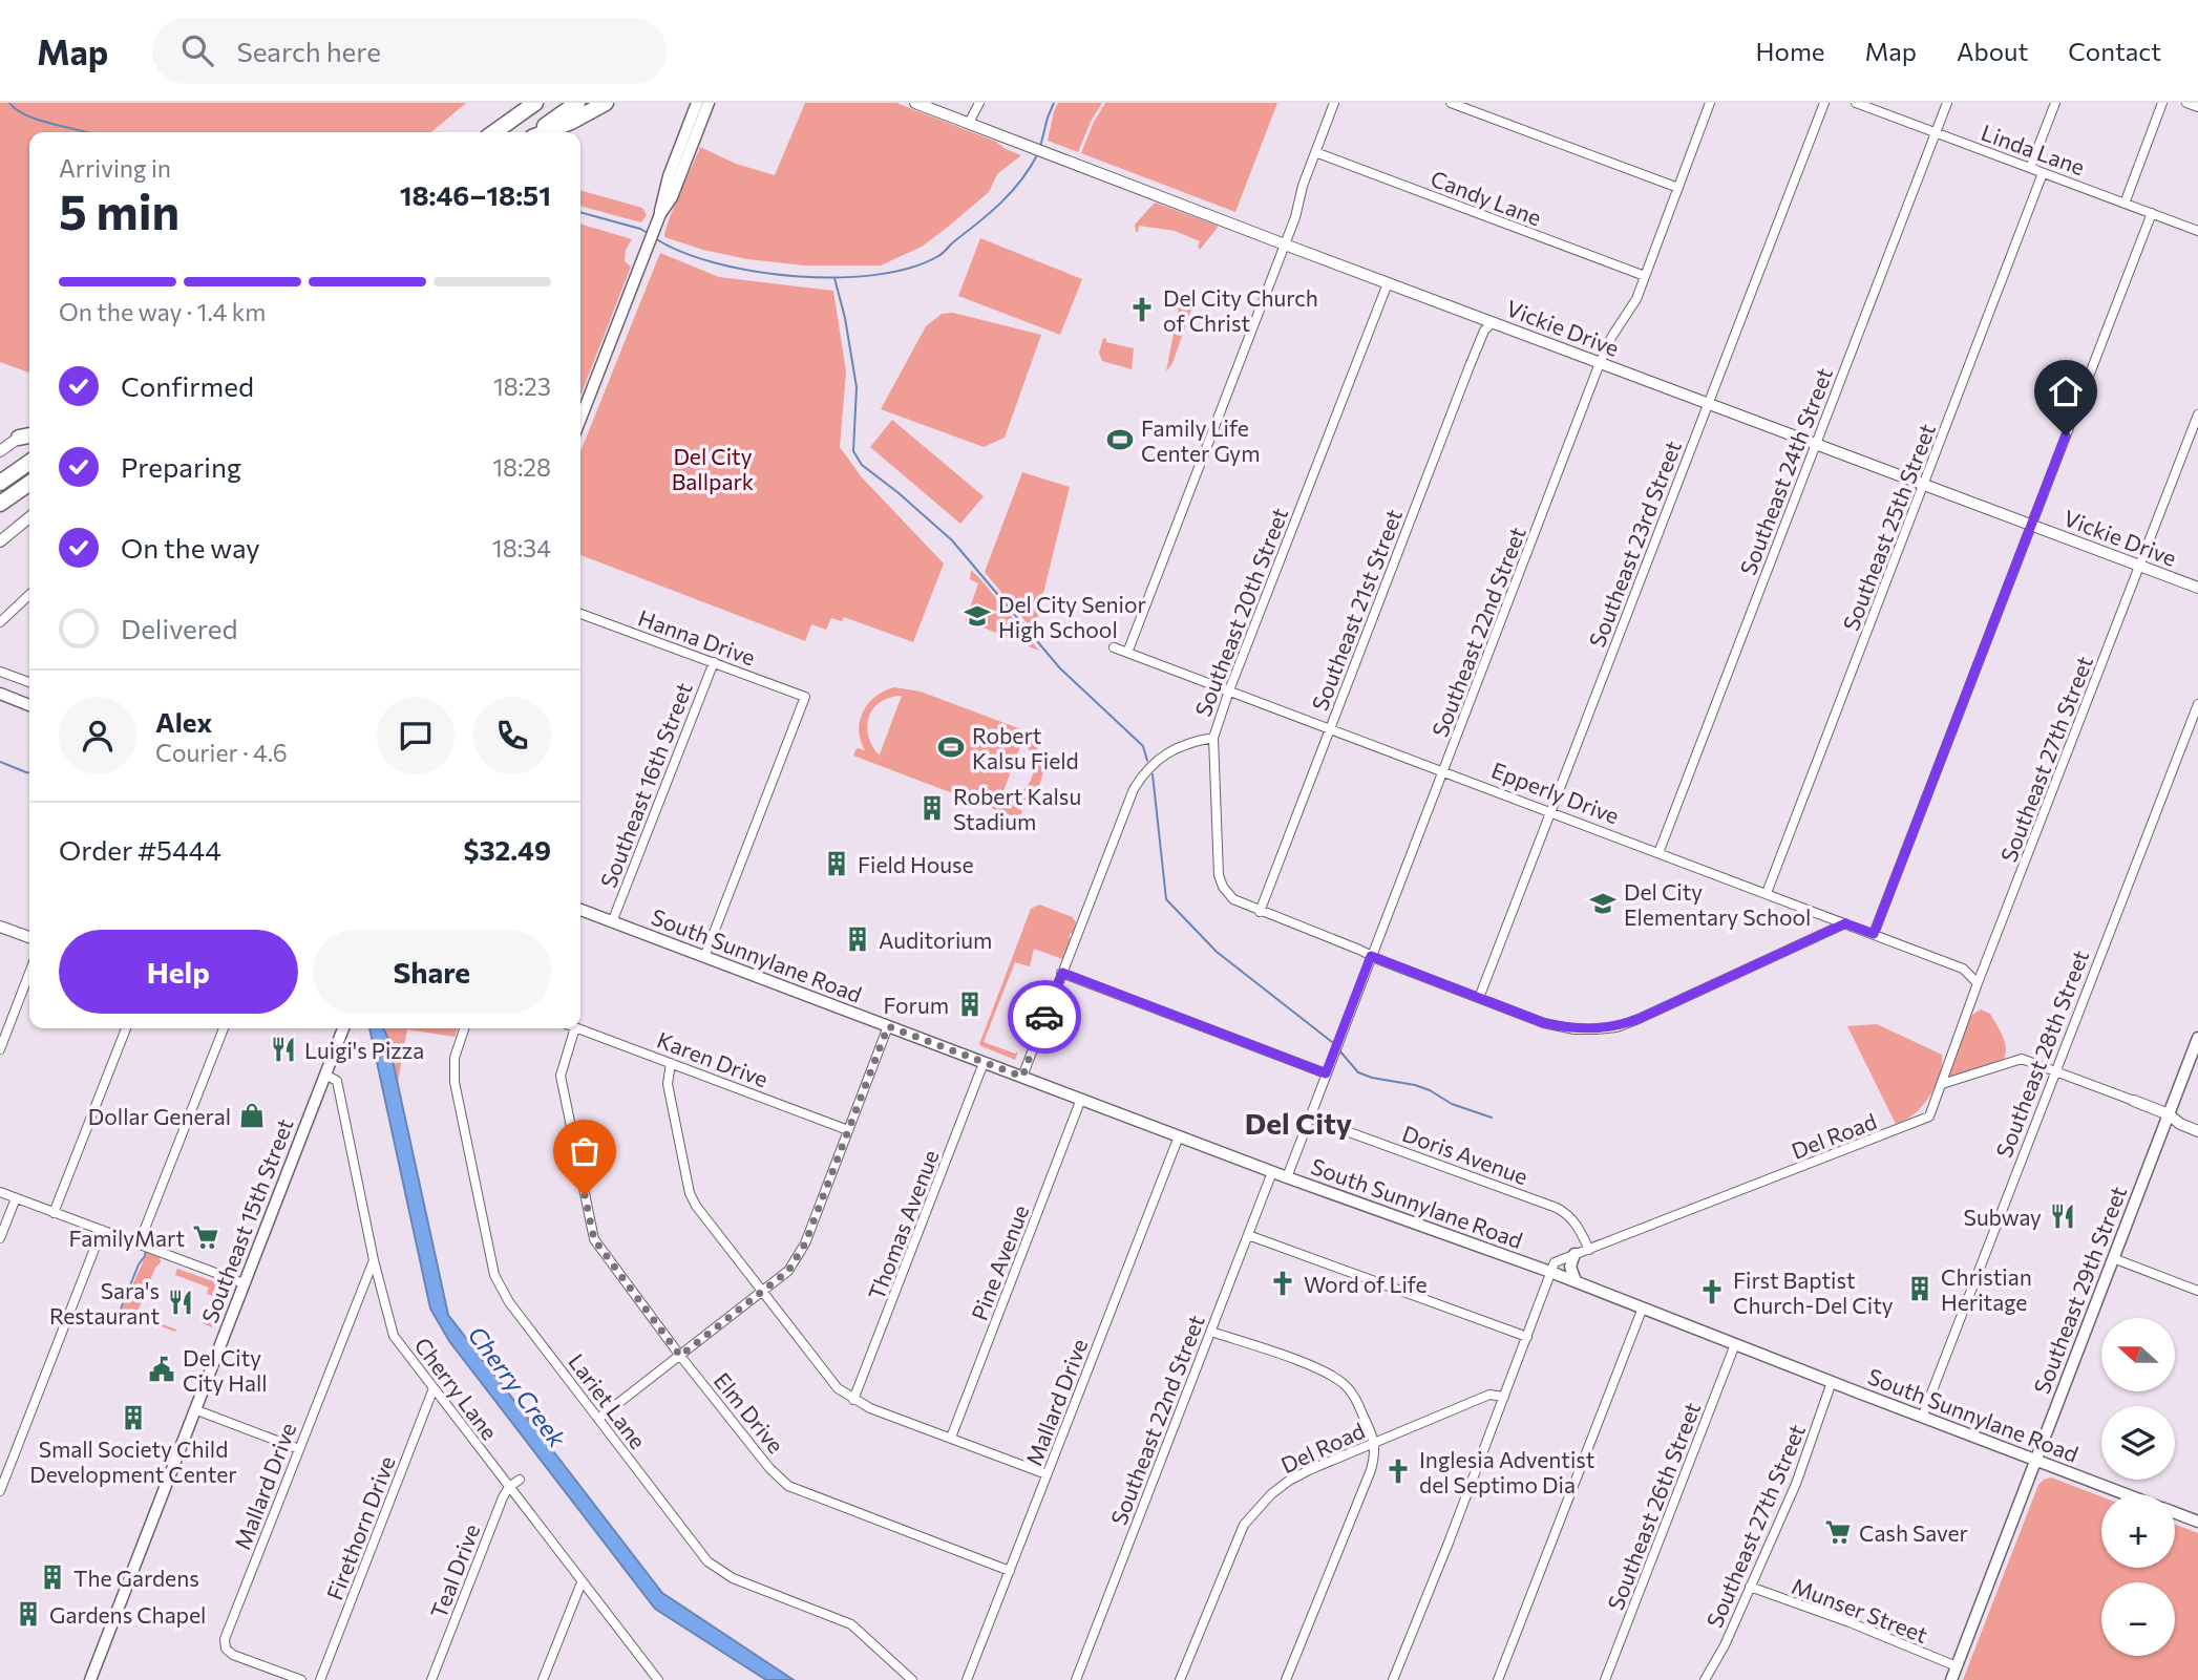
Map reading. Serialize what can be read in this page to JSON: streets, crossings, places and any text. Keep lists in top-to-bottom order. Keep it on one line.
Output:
{"streets":{"main road":["South Sunnylane Road","Southeast 15th Street","Southeast 29th Street"],"street":["Linda Lane","Candy Lane","Vickie Drive","Southeast 24th Street","Southeast 25th Street","Southeast 23rd Street","Southeast 21st Street","Southeast 20th Street","Southeast 22nd Street","Hanna Drive","Southeast 27th Street","Southeast 16th Street","Epperly Drive","Southeast 28th Street","Karen Drive","Del Road","Doris Avenue","Thomas Avenue","Pine Avenue","Cherry Lane","Lariet Lane","Mallard Drive","Elm Drive","Southeast 26th Street","Firethorn Drive","Teal Drive","Munser Street"]},"crossings":[["Linda Lane","Southeast 24th Street"],["Linda Lane","Southeast 25th Street"],["Candy Lane","Southeast 22nd Street"],["Vickie Drive","Southeast 24th Street"],["Vickie Drive","Southeast 25th Street"],["Vickie Drive","Southeast 23rd Street"],["Vickie Drive","Southeast 21st Street"],["Vickie Drive","Southeast 20th Street"],["Vickie Drive","Southeast 22nd Street"],["Vickie Drive","Southeast 27th Street"],["Southeast 24th Street","Epperly Drive"],["Southeast 25th Street","Epperly Drive"],["Southeast 23rd Street","Epperly Drive"],["Southeast 21st Street","Epperly Drive"],["Southeast 20th Street","Epperly Drive"],["Southeast 20th Street","South Sunnylane Road"],["Southeast 22nd Street","Epperly Drive"],["Southeast 22nd Street","South Sunnylane Road"],["Southeast 22nd Street","Doris Avenue"],["Hanna Drive","Southeast 16th Street"],["Hanna Drive","South Sunnylane Road"],["Southeast 27th Street","Epperly Drive"],["Southeast 27th Street","South Sunnylane Road"],["Southeast 27th Street","Del Road"],["Southeast 27th Street","Munser Street"],["Southeast 16th Street","South Sunnylane Road"],["South Sunnylane Road","Southeast 28th Street"],["South Sunnylane Road","Del Road"],["South Sunnylane Road","Thomas Avenue"],["South Sunnylane Road","Pine Avenue"],["South Sunnylane Road","Southeast 29th Street"],["South Sunnylane Road","Mallard Drive"],["South Sunnylane Road","Southeast 26th Street"],["Del Road","Doris Avenue"],["Southeast 15th Street","Cherry Lane"],["Southeast 29th Street","Munser Street"],["Cherry Lane","Mallard Drive"],["Cherry Lane","Firethorn Drive"],["Cherry Lane","Teal Drive"],["Mallard Drive","Elm Drive"]],"districts":["Del City"],"water":["Cherry Creek"],"parks":["Del City Ballpark"],"places":{"church":["Del City Church of Christ","Word of Life","First Baptist Church-Del City","Inglesia Adventist del Septimo Dia"],"sports":["Family Life Center Gym","Robert Kalsu Field"],"school or university":["Del City Senior High School","Del City Elementary School"],"building":["Robert Kalsu Stadium","Field House","Auditorium","Forum","Christian Heritage","Small Society Child Development Center","The Gardens","Gardens Chapel"],"restaurant":["Luigi's Pizza","Subway","Sara's Restaurant"],"shop":["Dollar General"],"supermarket":["FamilyMart","Cash Saver"],"public building":["Del City City Hall"]},"north":"left","page":{"header":"Map","search":"Search here","nav":["Home","Map","About","Contact"],"heading":["5 min","Arriving in","18:46–18:51"],"panel":["Alex","Courier · 4.6","Order #5444","$32.49"],"bar":"On the way · 1.4 km","list":[["Confirmed","18:23"],["Preparing","18:28"],["On the way","18:34"],"Delivered"],"buttons":["Help","Share"],"map_buttons":["+","−"]}}
